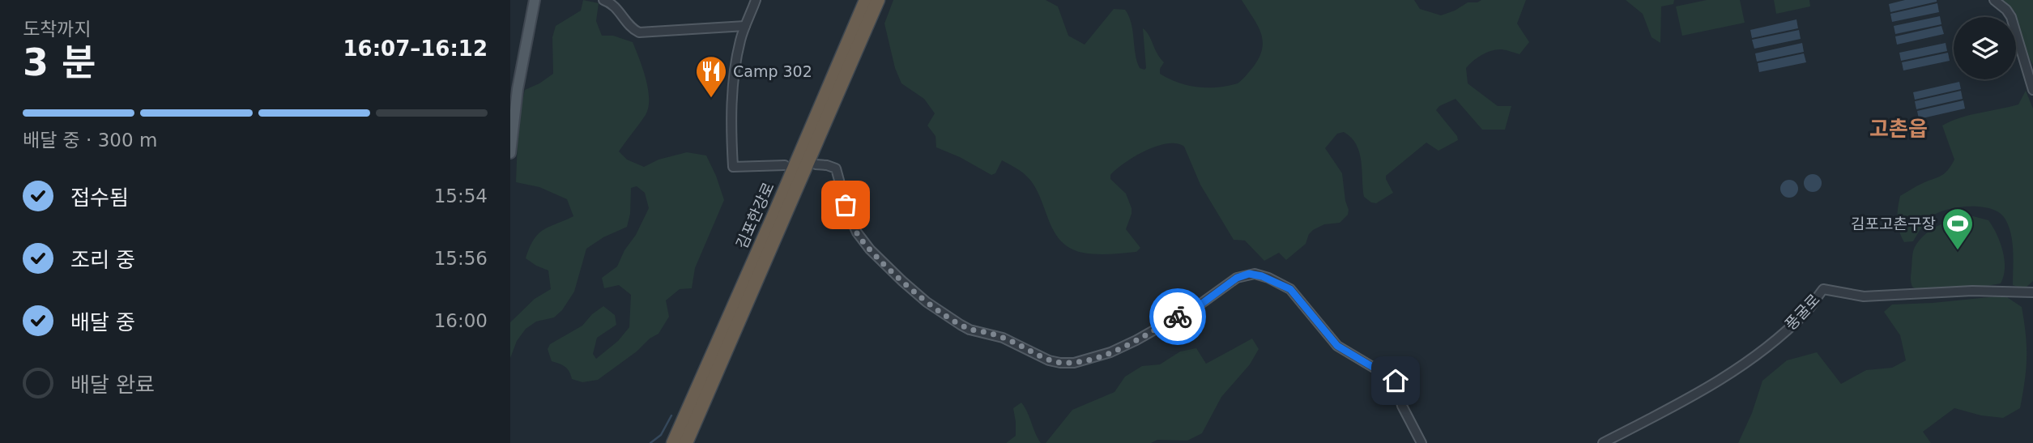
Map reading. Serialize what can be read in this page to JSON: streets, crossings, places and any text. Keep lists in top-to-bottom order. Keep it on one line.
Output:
{"streets":{"highway":["김포한강로"],"street":["풍굴로"]},"districts":["고촌읍"],"places":{"restaurant":["Camp 302"],"sports":["김포고촌구장"]},"page":{"heading":["3 분","도착까지","16:07–16:12"],"bar":"배달 중 · 300 m","list":[["접수됨","15:54"],["조리 중","15:56"],["배달 중","16:00"],"배달 완료"]}}
